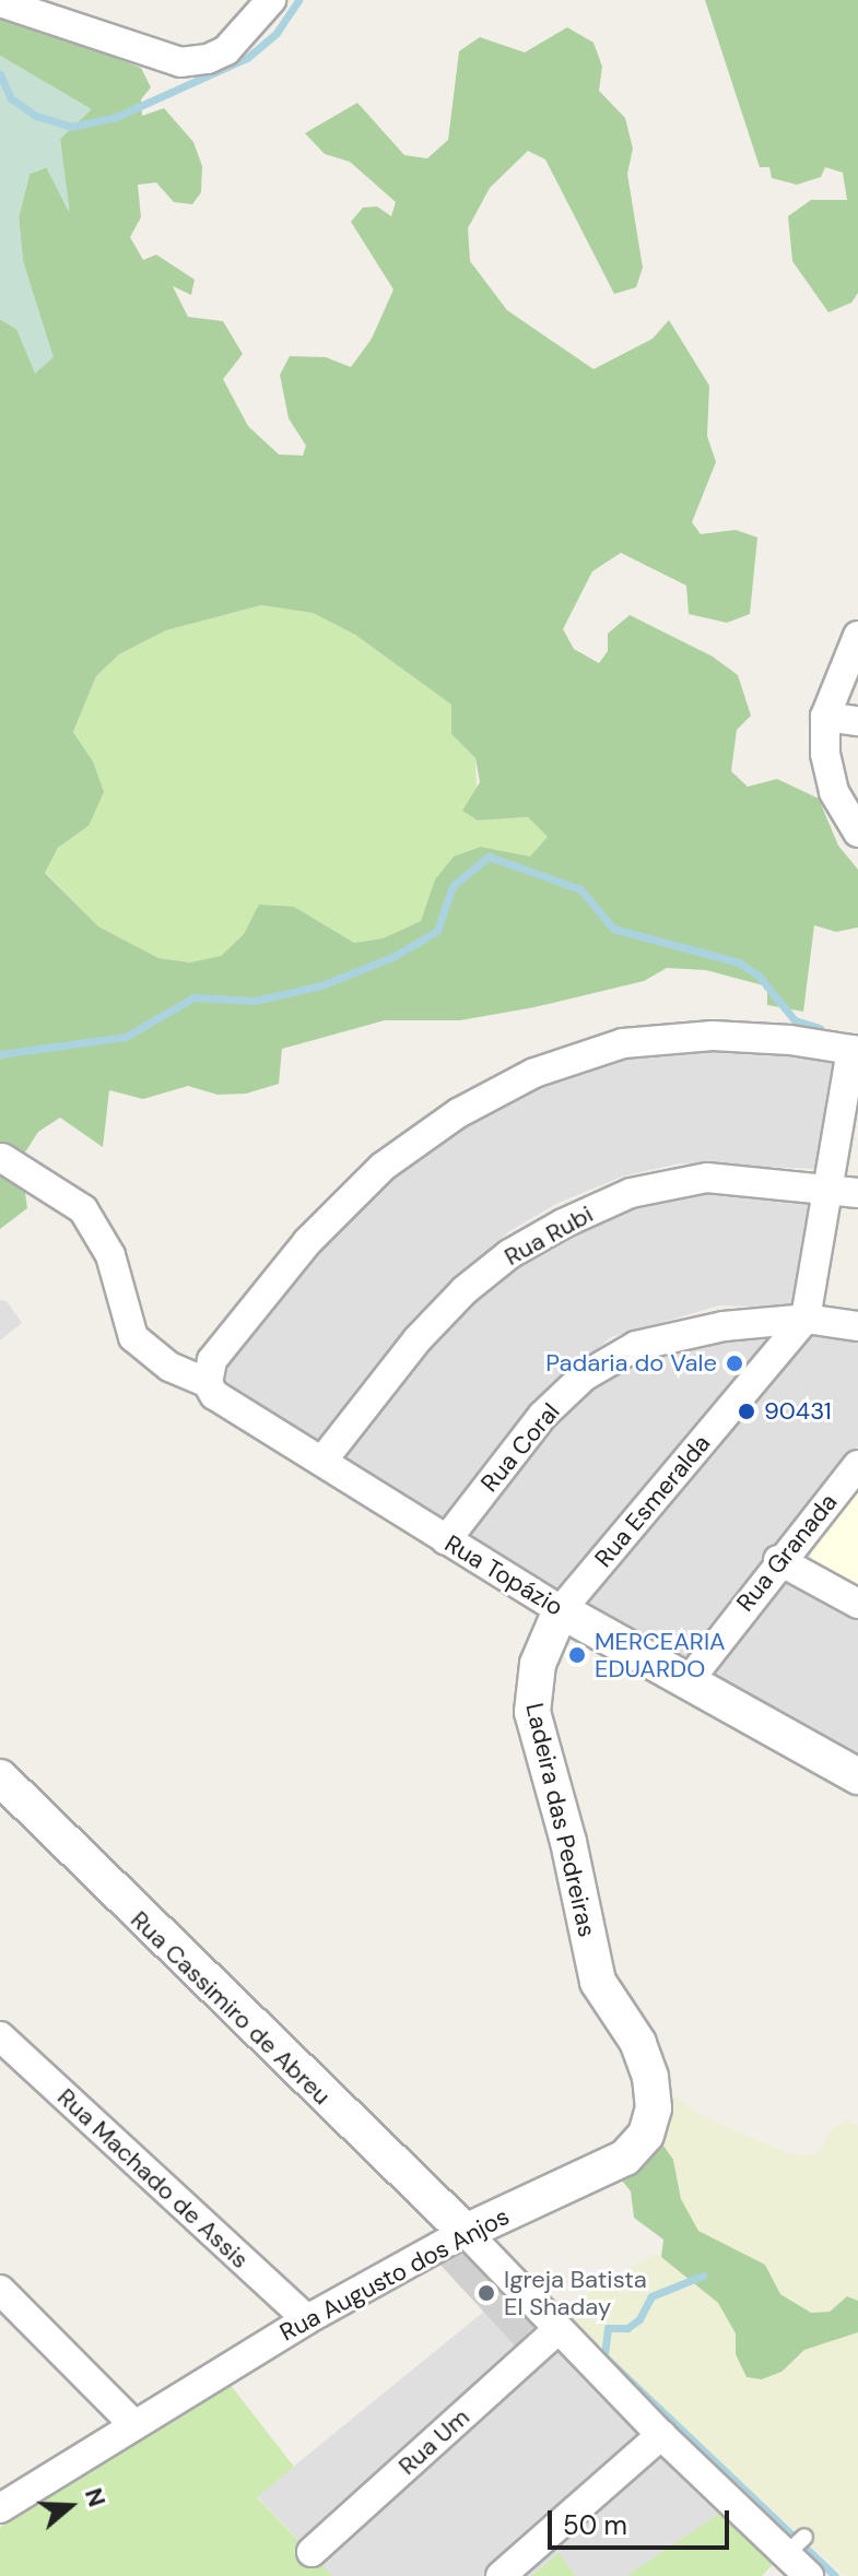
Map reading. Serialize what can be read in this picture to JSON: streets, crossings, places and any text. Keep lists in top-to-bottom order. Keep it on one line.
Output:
{"streets":{"street":["Rua Rubi","Rua Coral","Rua Esmeralda","Rua Granada","Rua Topázio","Ladeira das Pedreiras","Rua Cassimiro de Abreu","Rua Machado de Assis","Rua Augusto dos Anjos","Rua Um"]},"crossings":[["Rua Rubi","Rua Topázio"],["Rua Coral","Rua Esmeralda"],["Rua Coral","Rua Topázio"],["Rua Esmeralda","Rua Topázio"],["Rua Esmeralda","Ladeira das Pedreiras"],["Rua Granada","Rua Topázio"],["Rua Topázio","Ladeira das Pedreiras"],["Ladeira das Pedreiras","Rua Augusto dos Anjos"],["Rua Cassimiro de Abreu","Rua Augusto dos Anjos"],["Rua Machado de Assis","Rua Augusto dos Anjos"]],"places":["Padaria do Vale","90431","MERCEARIA EDUARDO","Igreja Batista El Shaday"],"scale_bar":"50 m","north":"right"}
